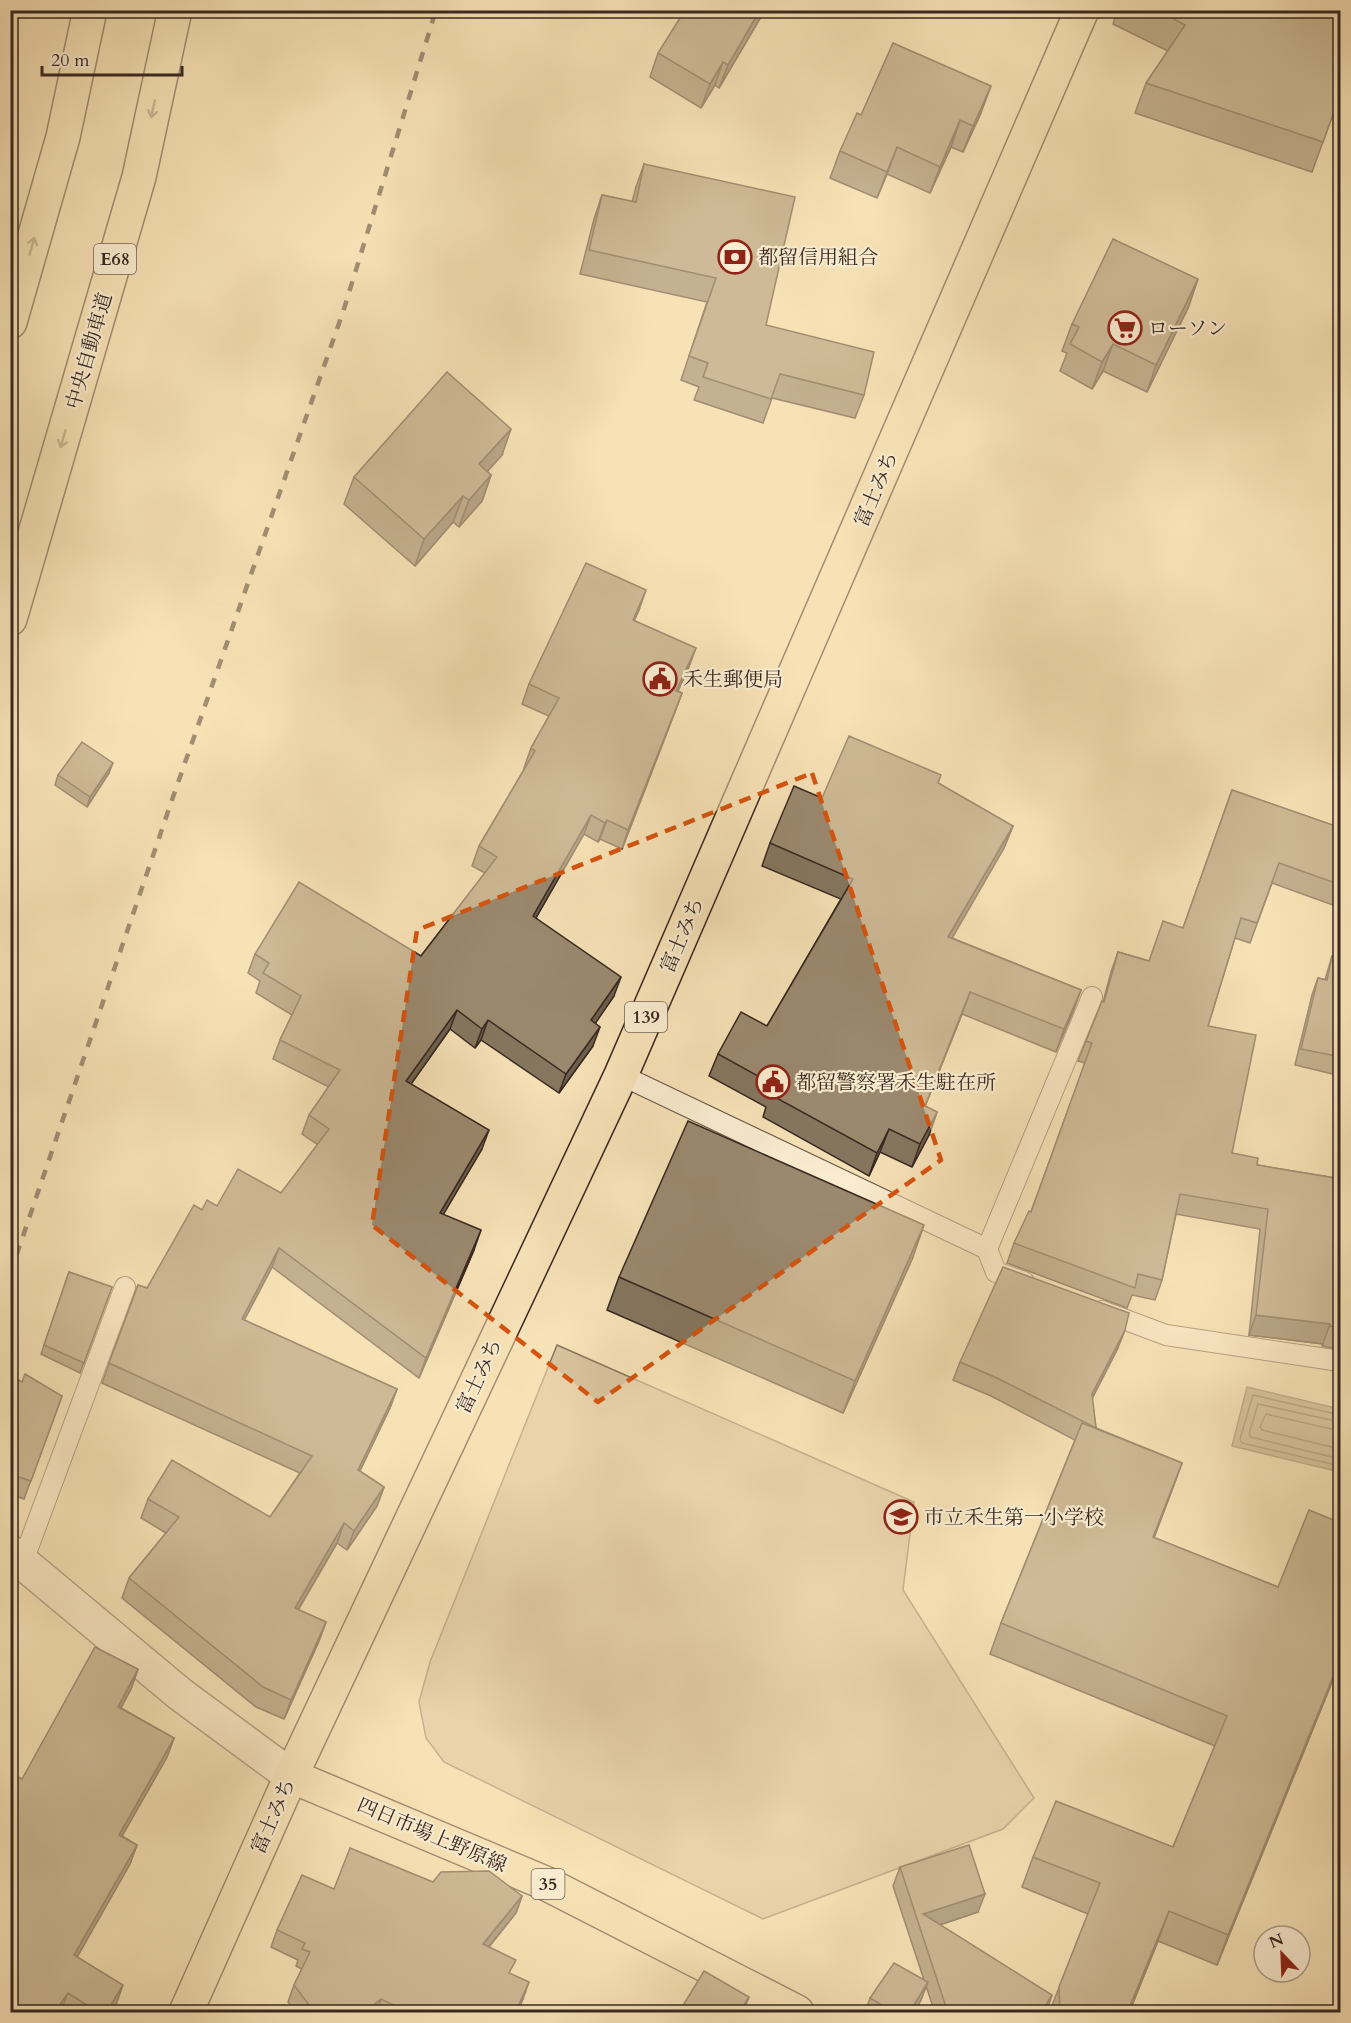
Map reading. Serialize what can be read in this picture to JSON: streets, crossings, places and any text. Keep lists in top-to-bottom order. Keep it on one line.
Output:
{"streets":{"main road":["E68","中央自動車道","富士みち","139","四日市場上野原線","35"]},"crossings":[["富士みち","四日市場上野原線"]],"places":{"bank":["都留信用組合"],"supermarket":["ローソン"],"public building":["禾生郵便局","都留警察署禾生駐在所"],"school or university":["市立禾生第一小学校"]},"scale_bar":"20 m","north":"top left"}
